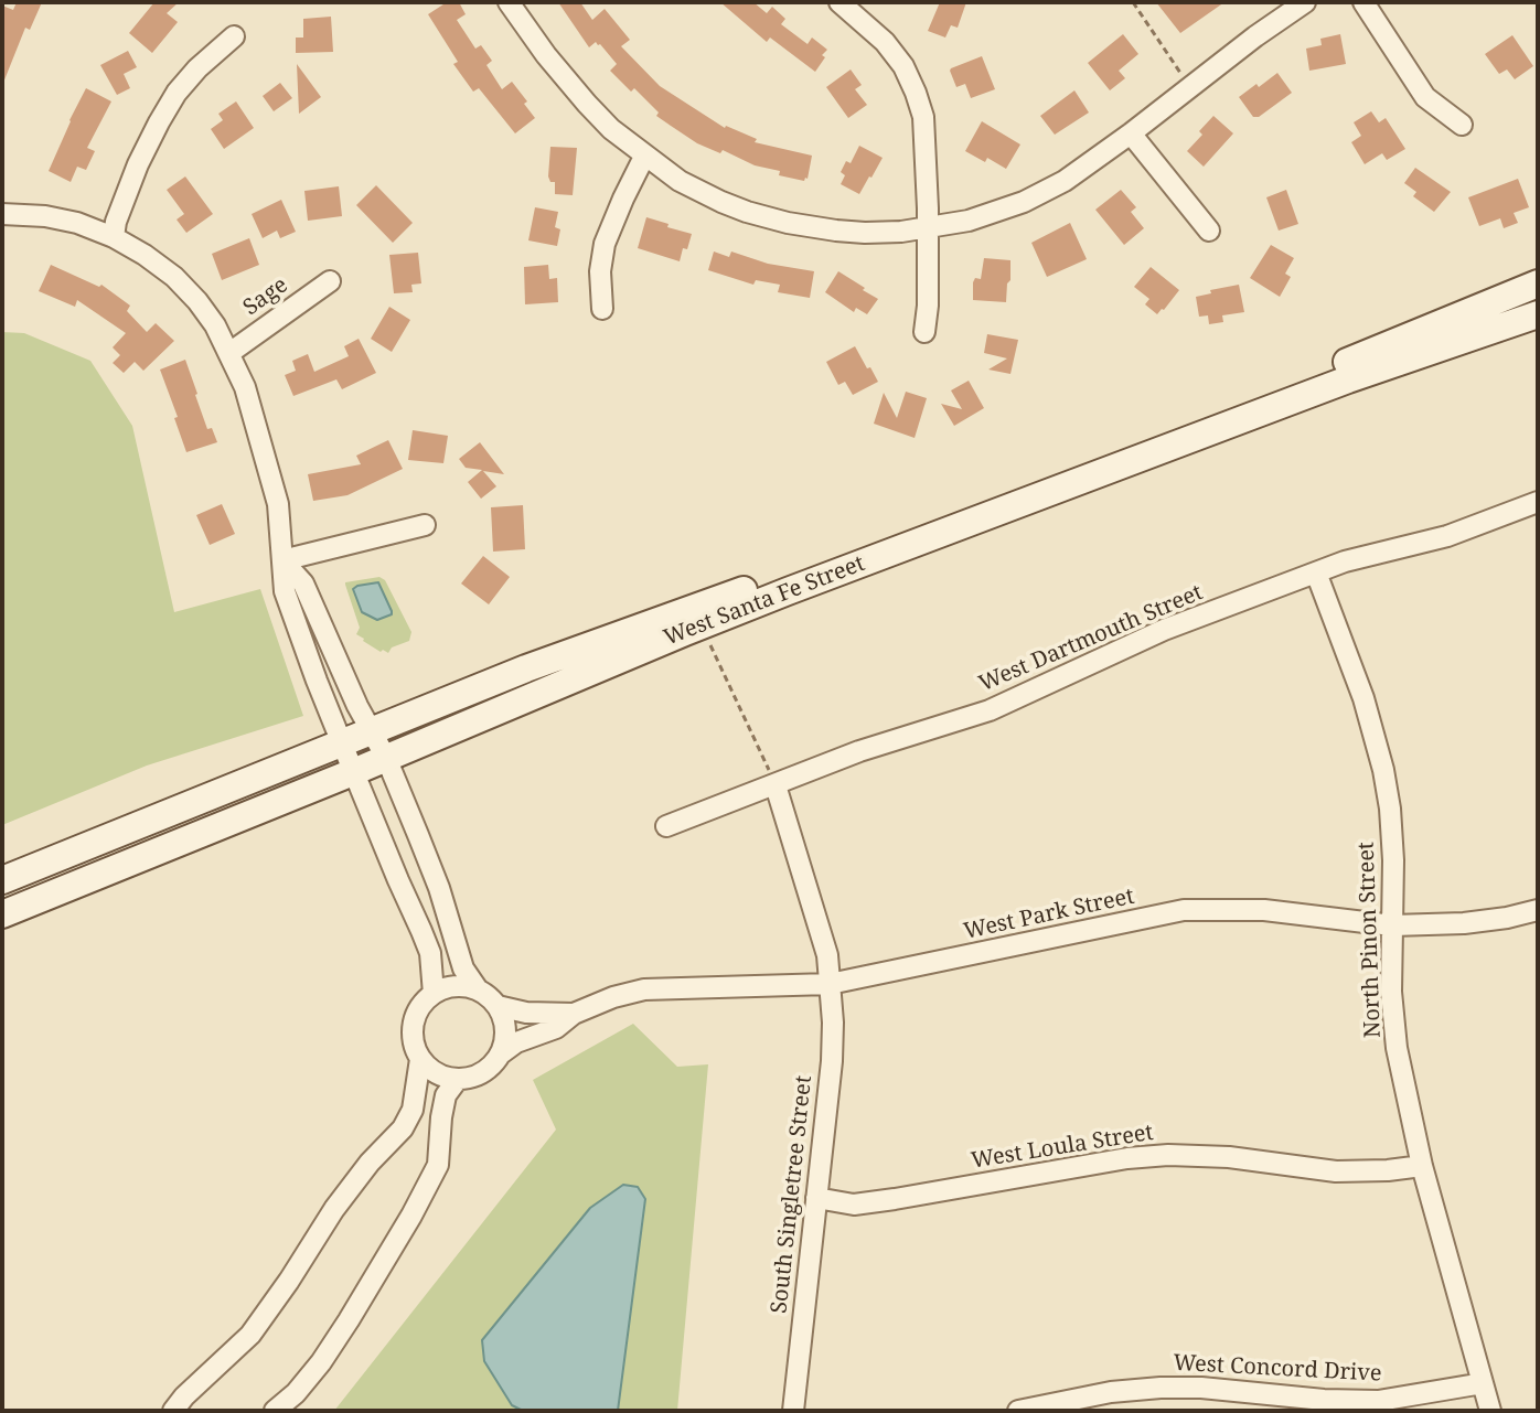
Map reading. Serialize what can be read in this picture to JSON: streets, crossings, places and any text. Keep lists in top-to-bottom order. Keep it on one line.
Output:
{"streets":{"street":["Sage","West Santa Fe Street","West Dartmouth Street","West Park Street","North Pinon Street","West Loula Street","South Singletree Street","West Concord Drive"]},"crossings":[["West Dartmouth Street","North Pinon Street"],["West Dartmouth Street","South Singletree Street"],["West Park Street","North Pinon Street"],["West Park Street","South Singletree Street"],["North Pinon Street","West Loula Street"],["North Pinon Street","West Concord Drive"],["West Loula Street","South Singletree Street"]]}
